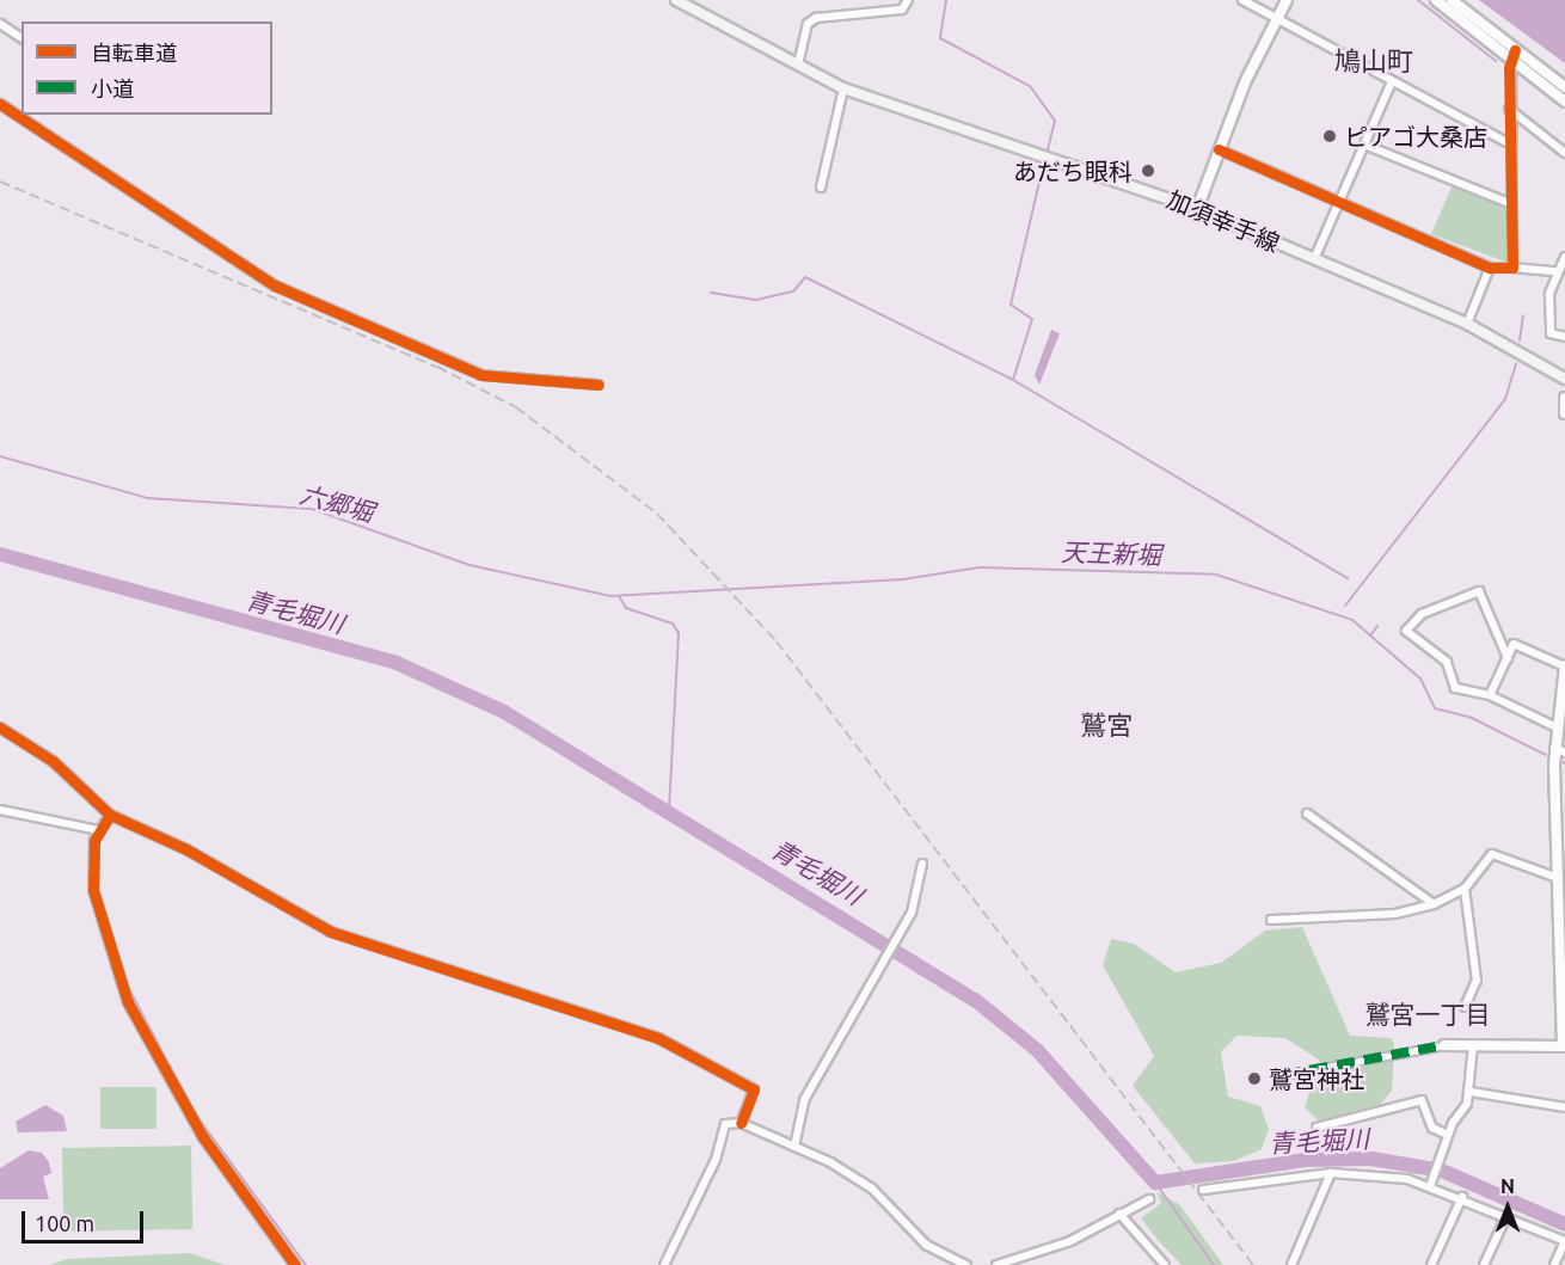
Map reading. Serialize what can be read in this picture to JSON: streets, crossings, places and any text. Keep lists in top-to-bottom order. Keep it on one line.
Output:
{"streets":{"main road":["加須幸手線"]},"districts":["鳩山町","鷲宮","鷲宮一丁目"],"water":["六郷堀","天王新堀","青毛堀川"],"places":["ピアゴ大桑店","あだち眼科","鷲宮神社"],"legend":["自転車道","小道"],"scale_bar":"100 m","north":"top"}
